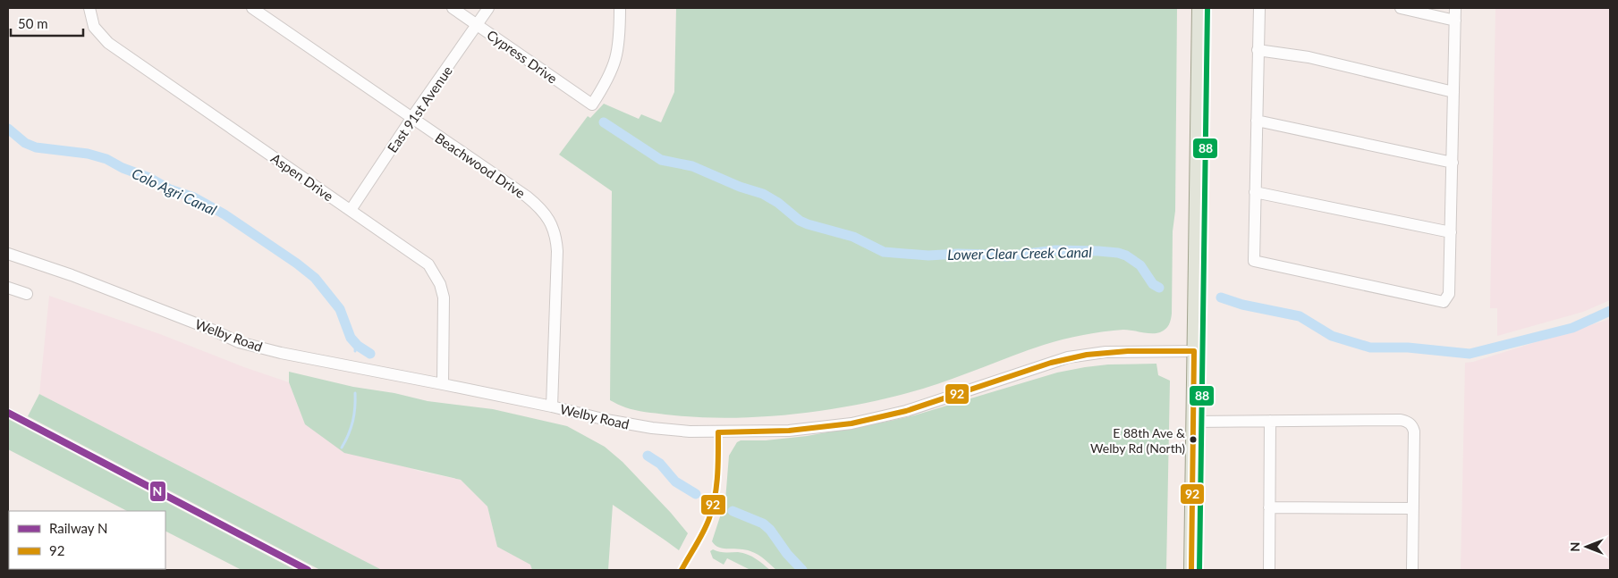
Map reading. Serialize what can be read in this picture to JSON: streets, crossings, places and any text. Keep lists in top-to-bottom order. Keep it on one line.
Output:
{"streets":{"street":["Cypress Drive","East 91st Avenue","Beachwood Drive","Aspen Drive","Welby Road"]},"crossings":[["Cypress Drive","East 91st Avenue"],["East 91st Avenue","Beachwood Drive"],["East 91st Avenue","Aspen Drive"],["Beachwood Drive","Welby Road"],["Aspen Drive","Welby Road"]],"water":["Colo Agri Canal","Lower Clear Creek Canal"],"places":["E 88th Ave & Welby Rd (North)"],"lines":["transit line 88","transit line 92","rail line N"],"legend":["Railway N","92"],"scale_bar":"50 m","north":"left"}
